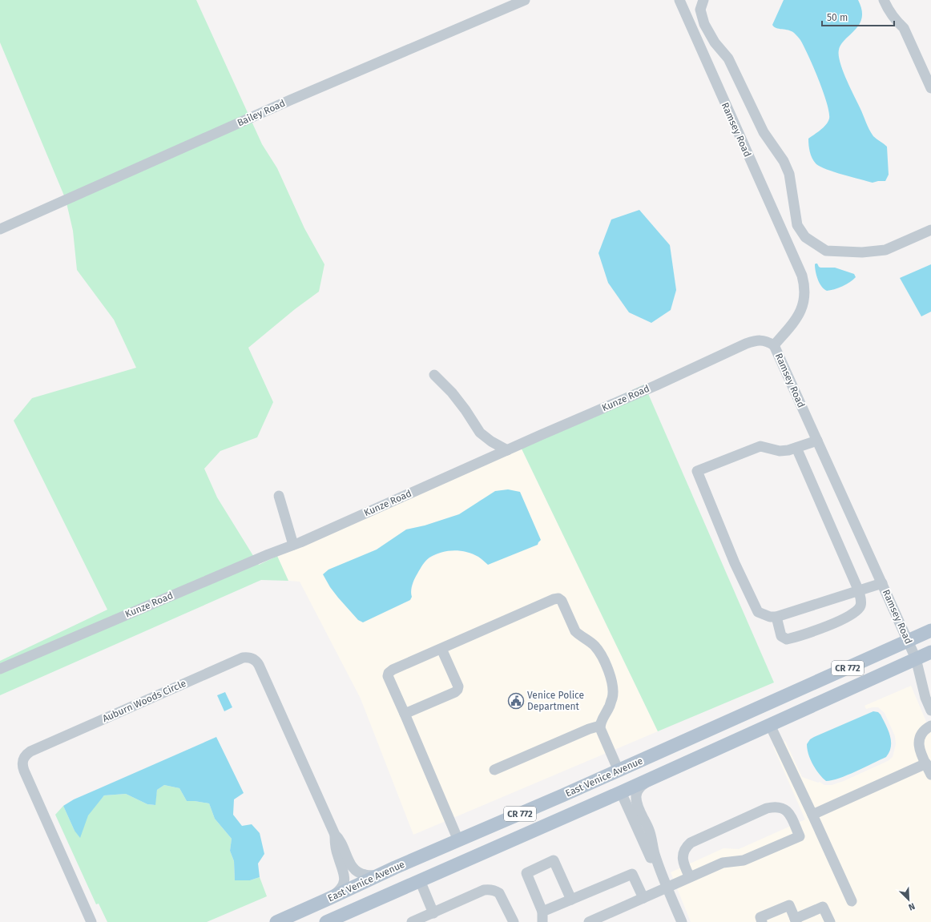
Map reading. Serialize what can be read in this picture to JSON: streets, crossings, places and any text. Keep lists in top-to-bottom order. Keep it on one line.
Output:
{"streets":{"main road":["CR 772","East Venice Avenue"],"street":["Bailey Road","Ramsey Road","Kunze Road","Auburn Woods Circle"]},"crossings":[["Ramsey Road","Kunze Road"],["Ramsey Road","CR 772"],["Ramsey Road","East Venice Avenue"],["Auburn Woods Circle","East Venice Avenue"]],"places":{"public building":["Venice Police Department"]},"scale_bar":"50 m","north":"bottom right"}
